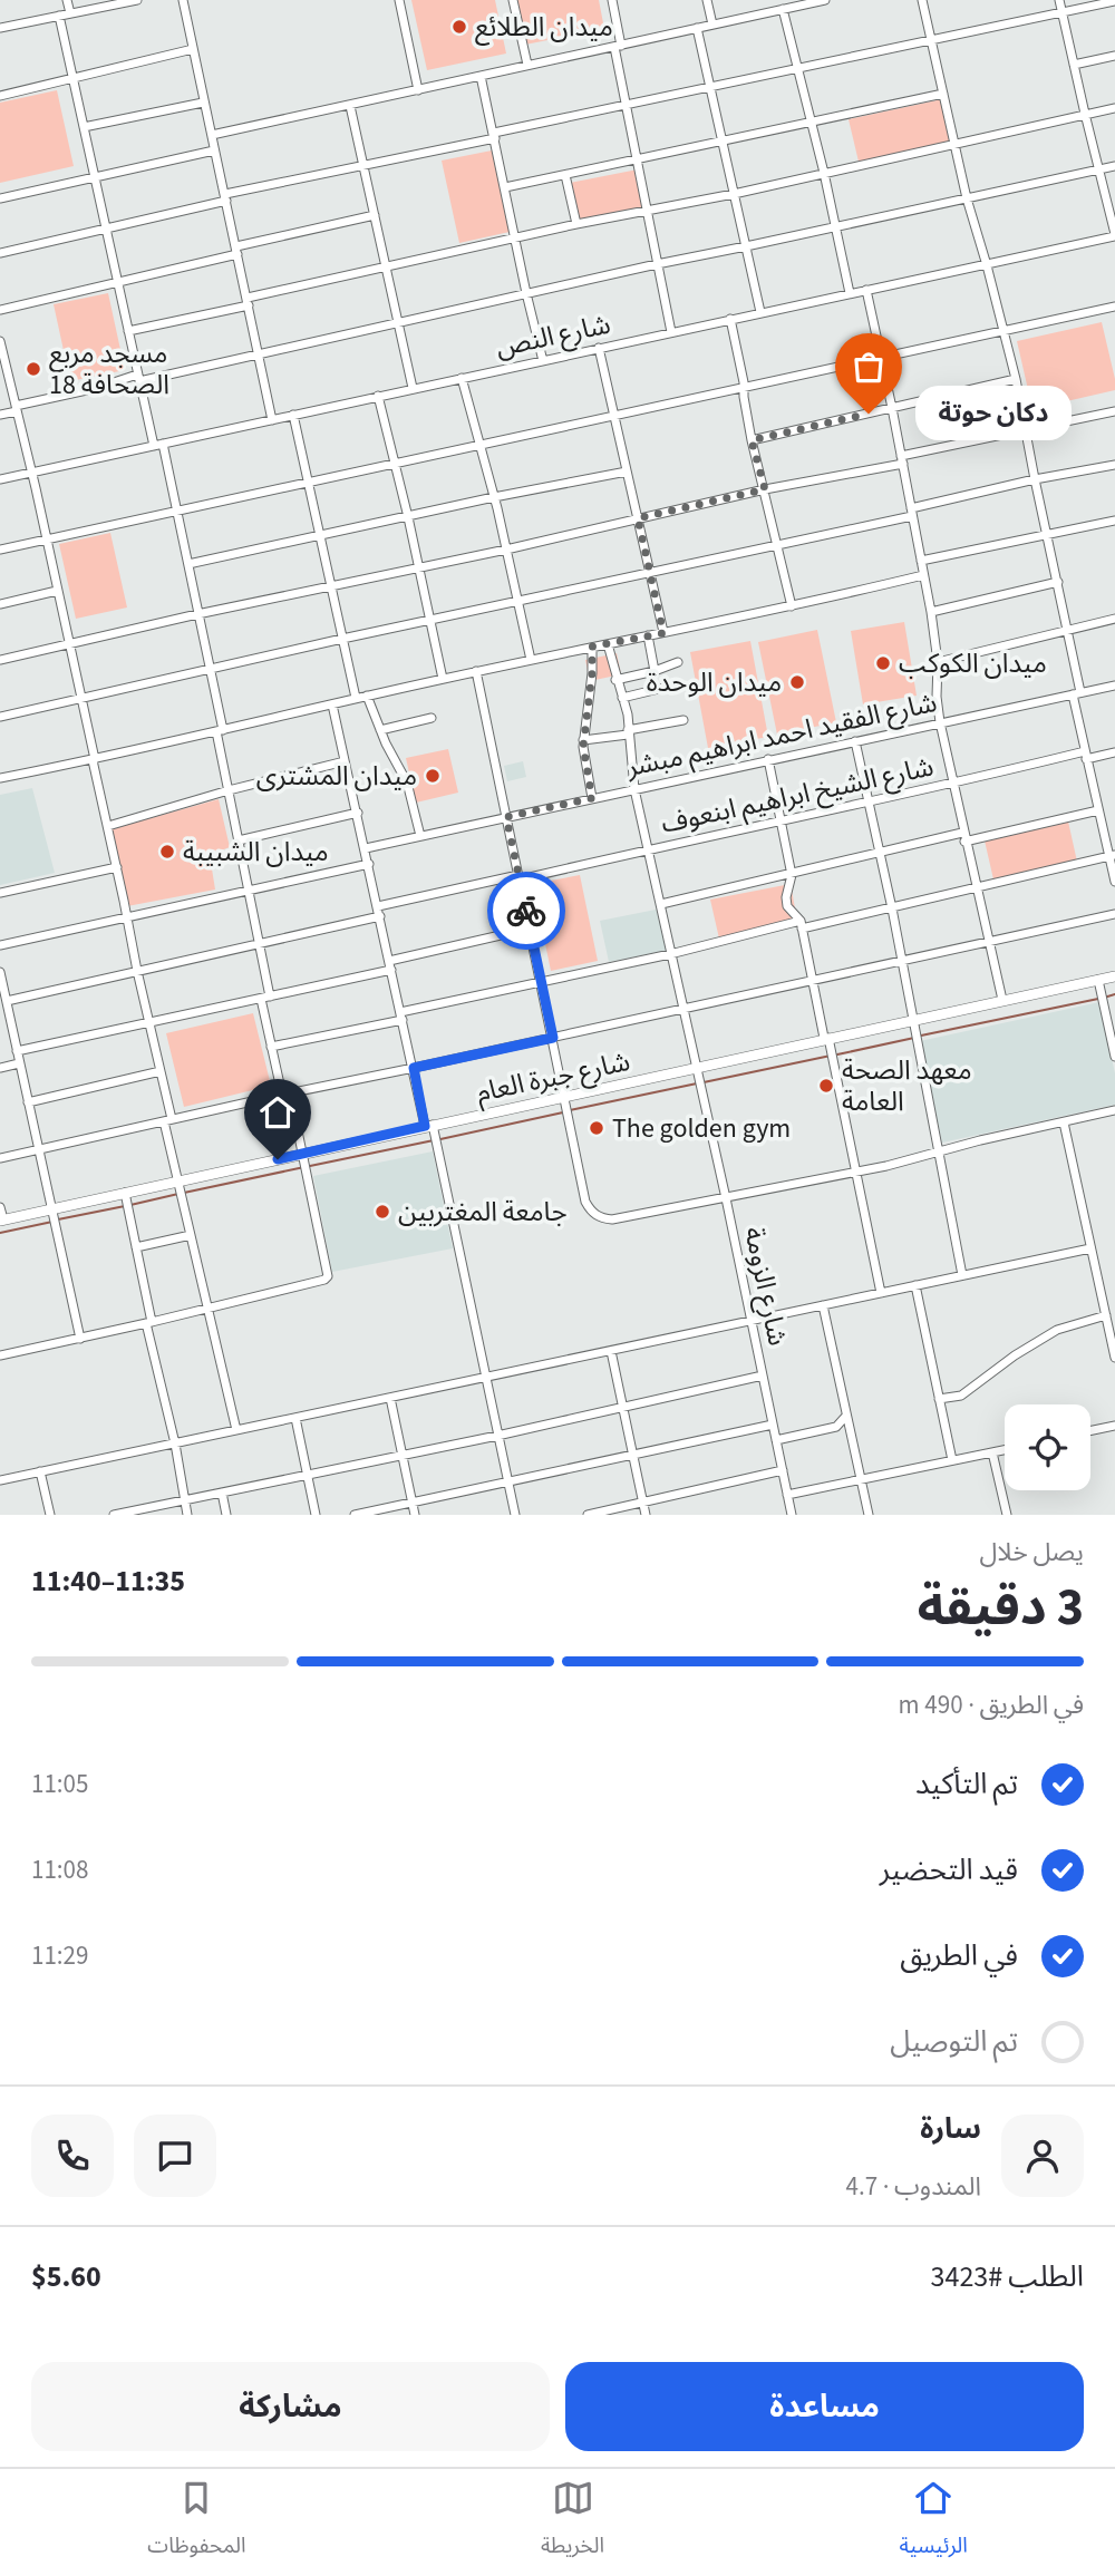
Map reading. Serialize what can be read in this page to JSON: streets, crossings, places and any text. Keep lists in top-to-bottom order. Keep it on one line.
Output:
{"streets":{"main road":["شارع جبرة العام"],"street":["شارع النص","شارع الفقيد احمد ابراهيم مبشر","شارع الشيخ ابراهيم ابنعوف","شارع الزومة"]},"crossings":[["شارع الفقيد احمد ابراهيم مبشر","شارع الزومة"],["شارع الشيخ ابراهيم ابنعوف","شارع الزومة"],["شارع جبرة العام","شارع الزومة"]],"places":["ميدان الطلائع","مسجد مربع 18 الصحافة","دكان حوتة","ميدان الكوكب","ميدان الوحدة","ميدان المشترى","ميدان الشبيبة","معهد الصحة العامة","The golden gym","جامعة المغتربين"],"page":{"bubble":"دكان حوتة","heading":["3 دقيقة","يصل خلال","11:35–11:40"],"panel":["سارة","المندوب · 4.7","الطلب #3423","$5.60"],"bar":"في الطريق · 490 m","list":[["تم التأكيد","11:05"],["قيد التحضير","11:08"],["في الطريق","11:29"],"تم التوصيل"],"buttons":["مساعدة","مشاركة"],"tabs":["الرئيسية","الخريطة","المحفوظات"]}}
